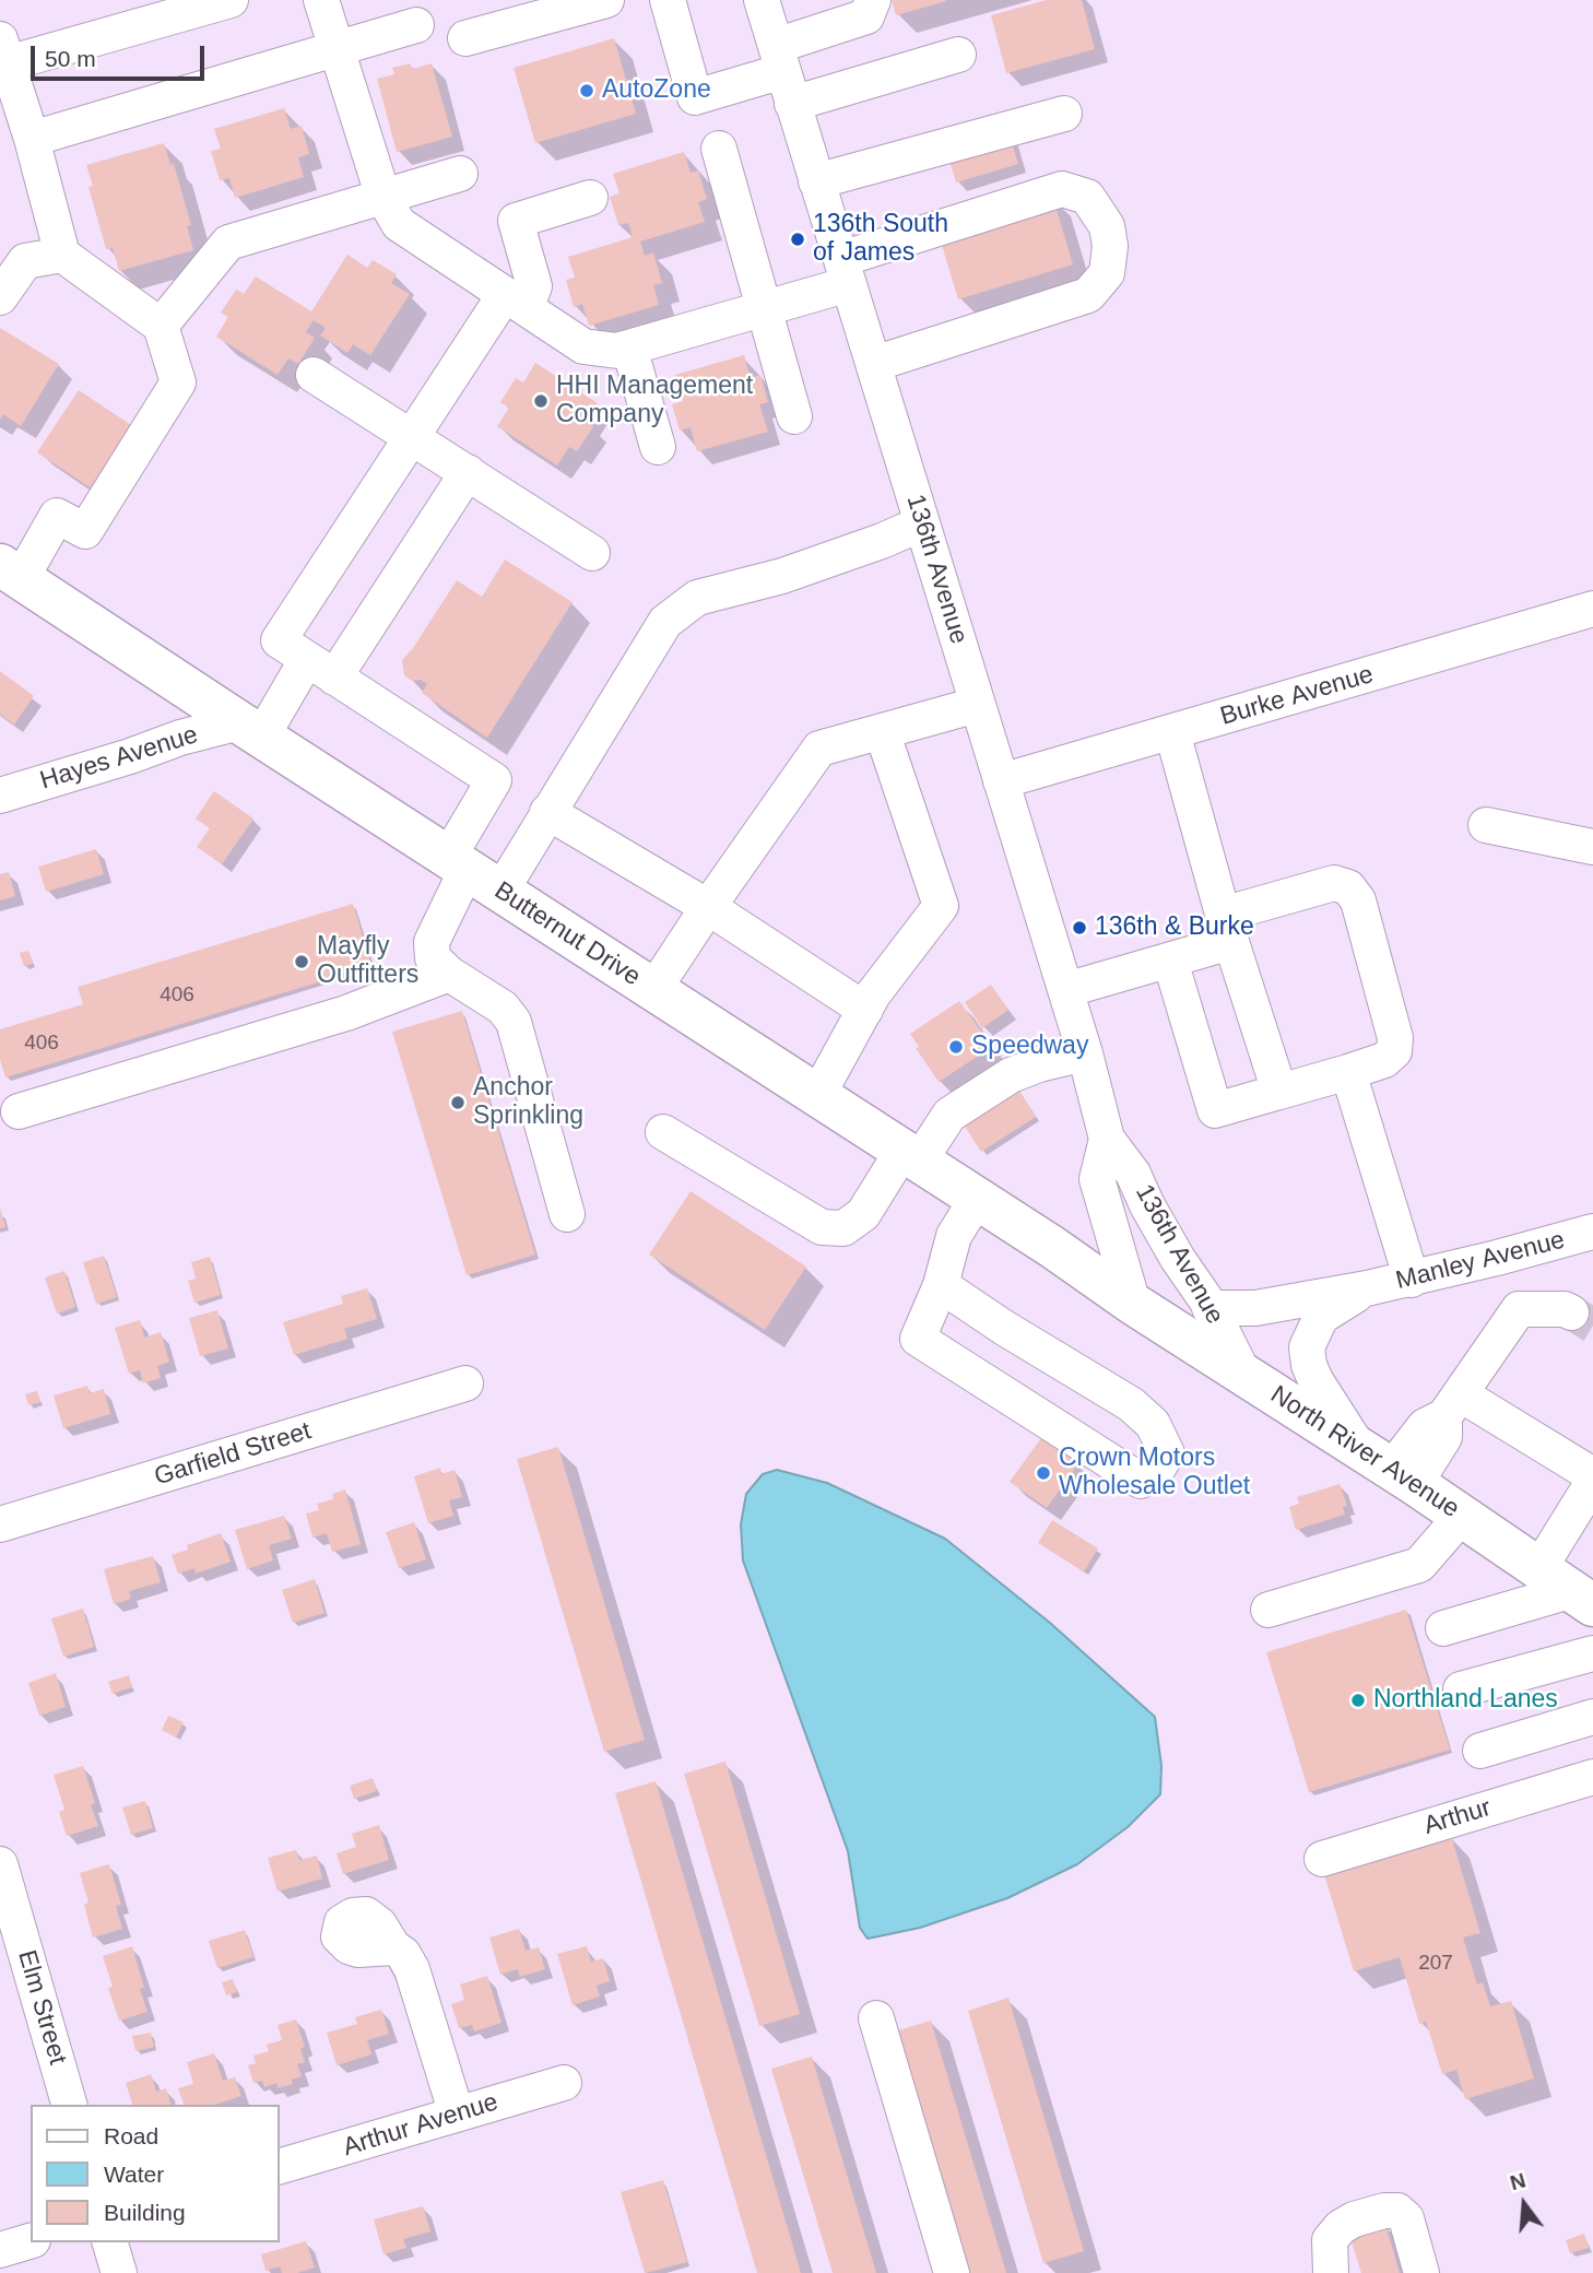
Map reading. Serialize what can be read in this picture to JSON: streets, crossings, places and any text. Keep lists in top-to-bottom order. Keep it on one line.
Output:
{"streets":{"main road":["Butternut Drive","North River Avenue"],"street":["136th Avenue","Burke Avenue","Hayes Avenue","Manley Avenue","Garfield Street","Arthur","Elm Street","Arthur Avenue"]},"crossings":[["136th Avenue","Burke Avenue"],["136th Avenue","Butternut Drive"],["136th Avenue","Manley Avenue"],["136th Avenue","North River Avenue"],["Hayes Avenue","Butternut Drive"],["Butternut Drive","North River Avenue"],["Manley Avenue","North River Avenue"]],"places":["AutoZone","136th South of James","HHI Management Company","136th & Burke","Mayfly Outfitters","Speedway","Anchor Sprinkling","Crown Motors Wholesale Outlet","Northland Lanes"],"house_numbers":["406","406","207"],"legend":["Road","Water","Building"],"scale_bar":"50 m","north":"top"}
